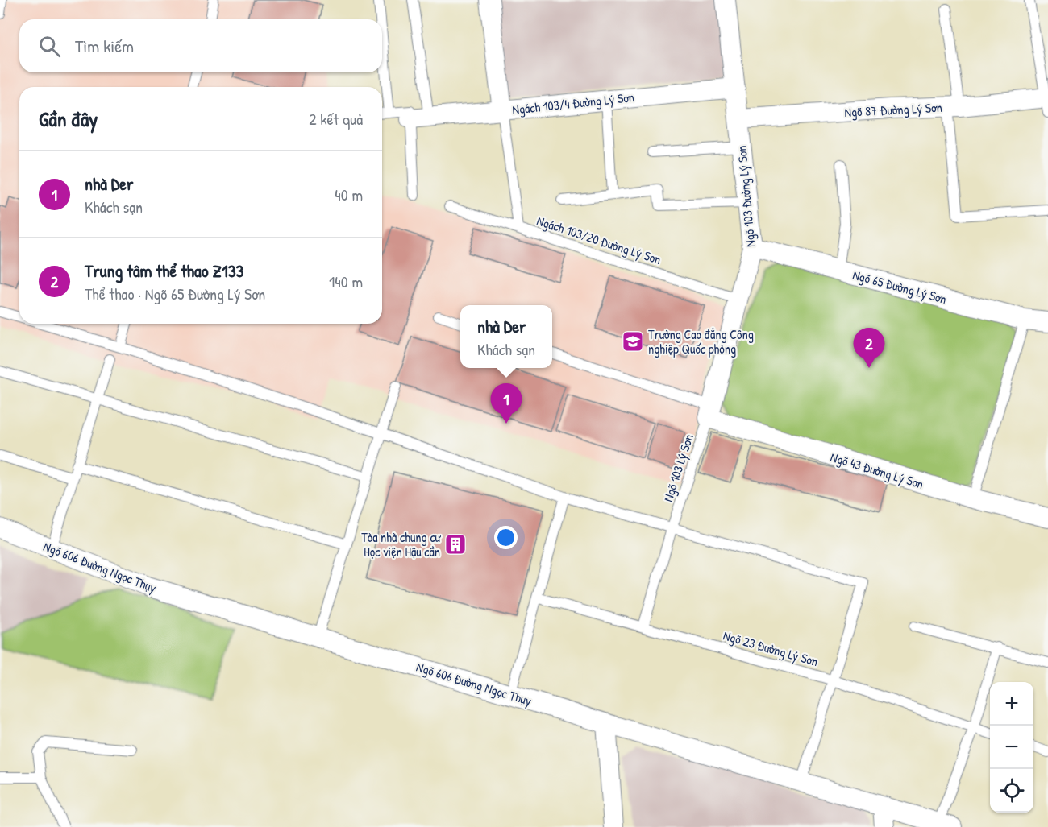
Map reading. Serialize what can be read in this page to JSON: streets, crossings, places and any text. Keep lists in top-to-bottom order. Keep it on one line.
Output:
{"streets":{"street":["Ngách 103/4 Đường Lý Sơn","Ngõ 87 Đường Lý Sơn","Ngõ 103 Đường Lý Sơn","Ngõ 65 Đường Lý Sơn","Ngõ 43 Đường Lý Sơn","Ngõ 606 Đường Ngọc Thụy"],"lane":["Ngách 103/20 Đường Lý Sơn","Ngõ 103 Lý Sơn","Ngõ 23 Đường Lý Sơn"]},"crossings":[["Ngách 103/4 Đường Lý Sơn","Ngõ 103 Đường Lý Sơn"],["Ngõ 87 Đường Lý Sơn","Ngõ 103 Đường Lý Sơn"],["Ngõ 103 Đường Lý Sơn","Ngách 103/20 Đường Lý Sơn"],["Ngõ 103 Đường Lý Sơn","Ngõ 65 Đường Lý Sơn"],["Ngõ 103 Đường Lý Sơn","Ngõ 103 Lý Sơn"],["Ngõ 103 Đường Lý Sơn","Ngõ 43 Đường Lý Sơn"],["Ngõ 103 Lý Sơn","Ngõ 43 Đường Lý Sơn"],["Ngõ 103 Lý Sơn","Ngõ 23 Đường Lý Sơn"]],"places":{"school or university":["Trường Cao đẳng Công nghiệp Quốc phòng"],"building":["Tòa nhà chung cư Học viện Hậu cần"]},"page":{"search":"Tìm kiếm","heading":["Gần đây","2 kết quả"],"list":[{"mark":"1","name":"nhà Der","note":"Khách sạn","value":"40 m"},{"mark":"2","name":"Trung tâm thể thao Z133","note":"Thể thao · Ngõ 65 Đường Lý Sơn","value":"140 m"}],"popup":["nhà Der","Khách sạn"],"pins":["2","1"],"map_buttons":["+","−"]}}
